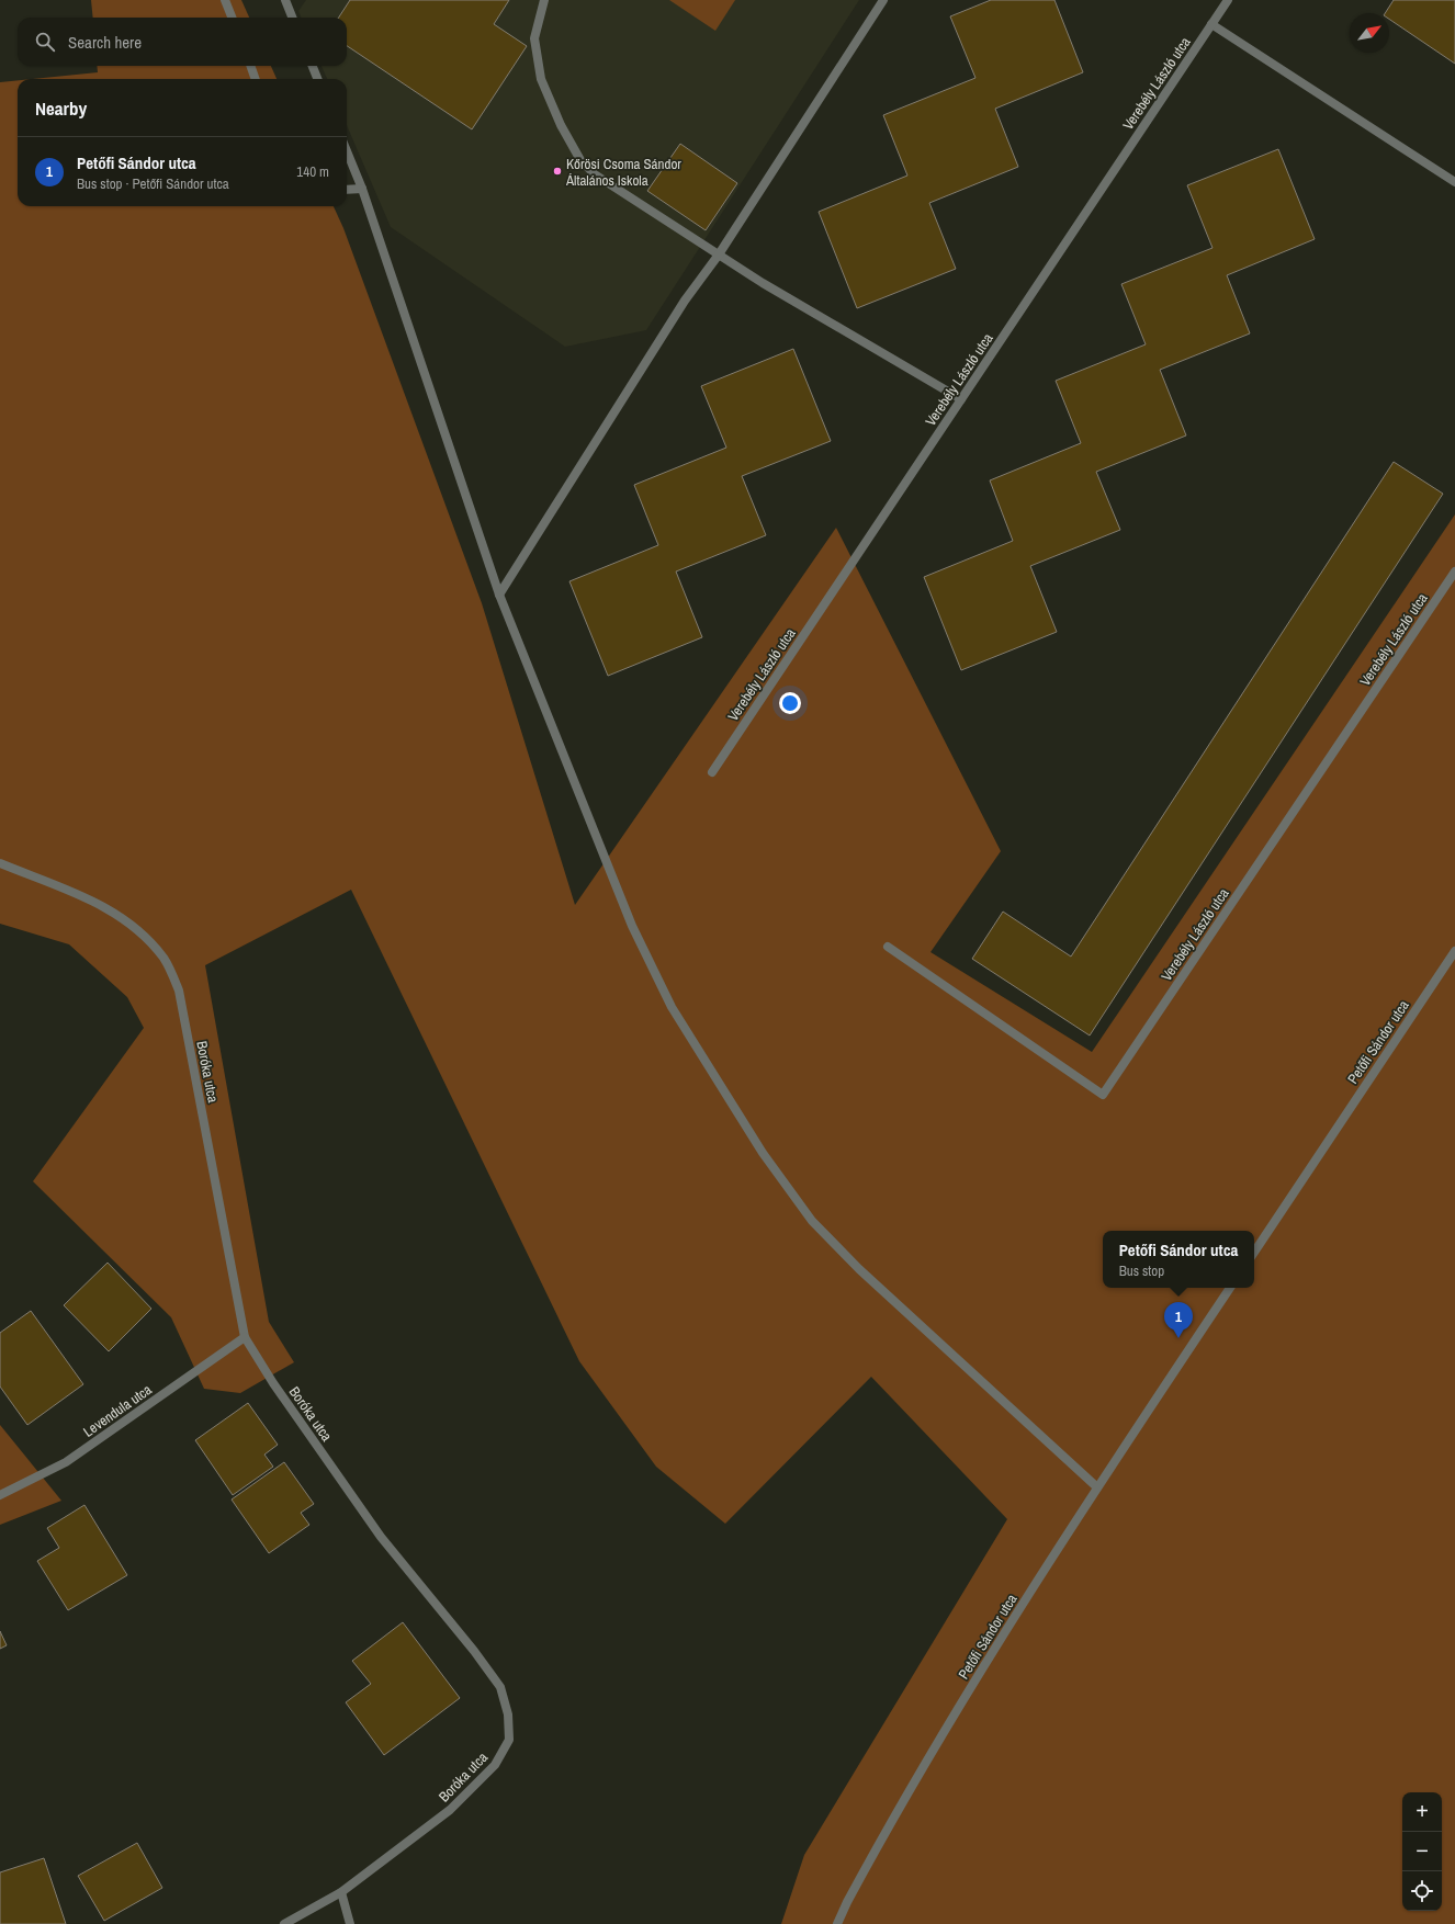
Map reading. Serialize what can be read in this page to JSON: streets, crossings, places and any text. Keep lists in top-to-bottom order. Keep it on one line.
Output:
{"streets":{"street":["Verebély László utca","Petőfi Sándor utca","Boróka utca","Levendula utca"]},"crossings":[["Boróka utca","Levendula utca"]],"places":["Kőrösi Csoma Sándor Általános Iskola"],"north":"top right","page":{"search":"Search here","heading":"Nearby","list":[{"mark":"1","name":"Petőfi Sándor utca","note":"Bus stop · Petőfi Sándor utca","value":"140 m"}],"popup":["Petőfi Sándor utca","Bus stop"],"pins":"1","map_buttons":["+","−"]}}
